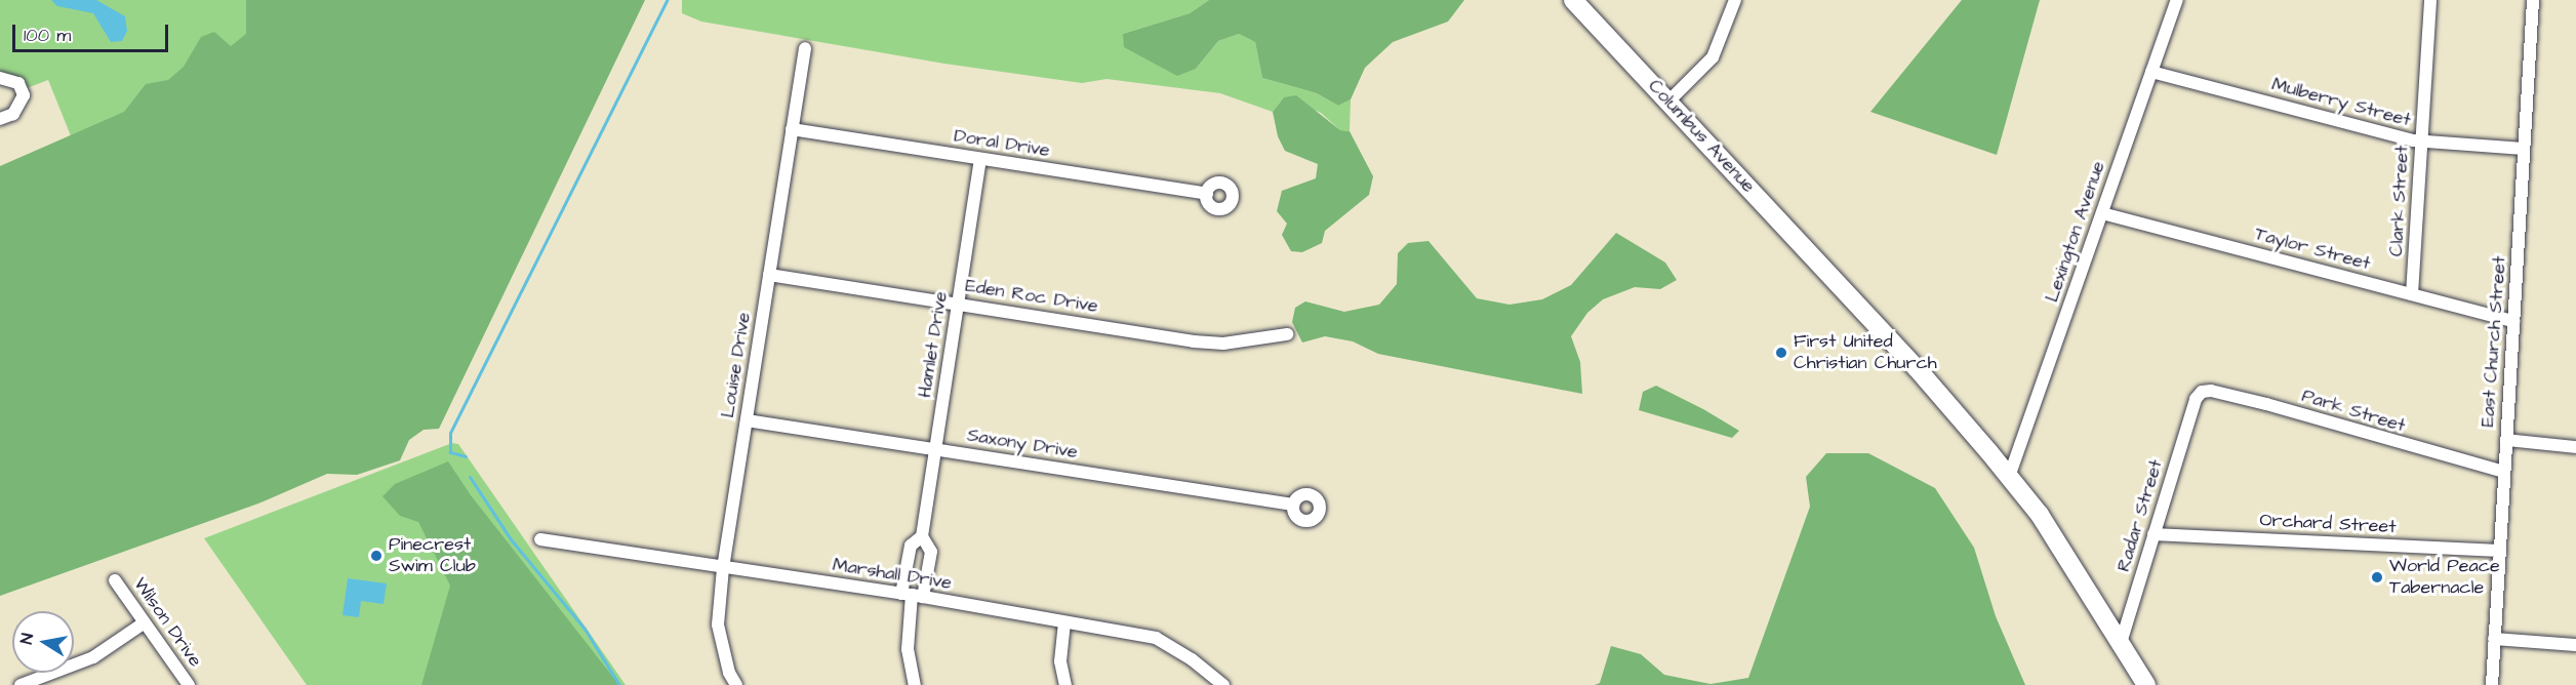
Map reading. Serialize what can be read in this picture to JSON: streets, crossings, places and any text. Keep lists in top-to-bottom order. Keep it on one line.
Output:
{"streets":{"main road":["Columbus Avenue"],"street":["Mulberry Street","Doral Drive","Clark Street","Lexington Avenue","Taylor Street","Eden Roc Drive","East Church Street","Hamlet Drive","Louise Drive","Park Street","Saxony Drive","Radar Street","Orchard Street","Marshall Drive","Wilson Drive"]},"crossings":[["Mulberry Street","Clark Street"],["Mulberry Street","Lexington Avenue"],["Mulberry Street","East Church Street"],["Columbus Avenue","Lexington Avenue"],["Columbus Avenue","Radar Street"],["Doral Drive","Hamlet Drive"],["Doral Drive","Louise Drive"],["Clark Street","Taylor Street"],["Lexington Avenue","Taylor Street"],["Taylor Street","East Church Street"],["Eden Roc Drive","Hamlet Drive"],["Eden Roc Drive","Louise Drive"],["East Church Street","Park Street"],["East Church Street","Orchard Street"],["Hamlet Drive","Saxony Drive"],["Hamlet Drive","Marshall Drive"],["Louise Drive","Saxony Drive"],["Louise Drive","Marshall Drive"],["Park Street","Radar Street"],["Radar Street","Orchard Street"]],"places":["First United Christian Church","Pinecrest Swim Club","World Peace Tabernacle"],"scale_bar":"100 m","north":"left"}
